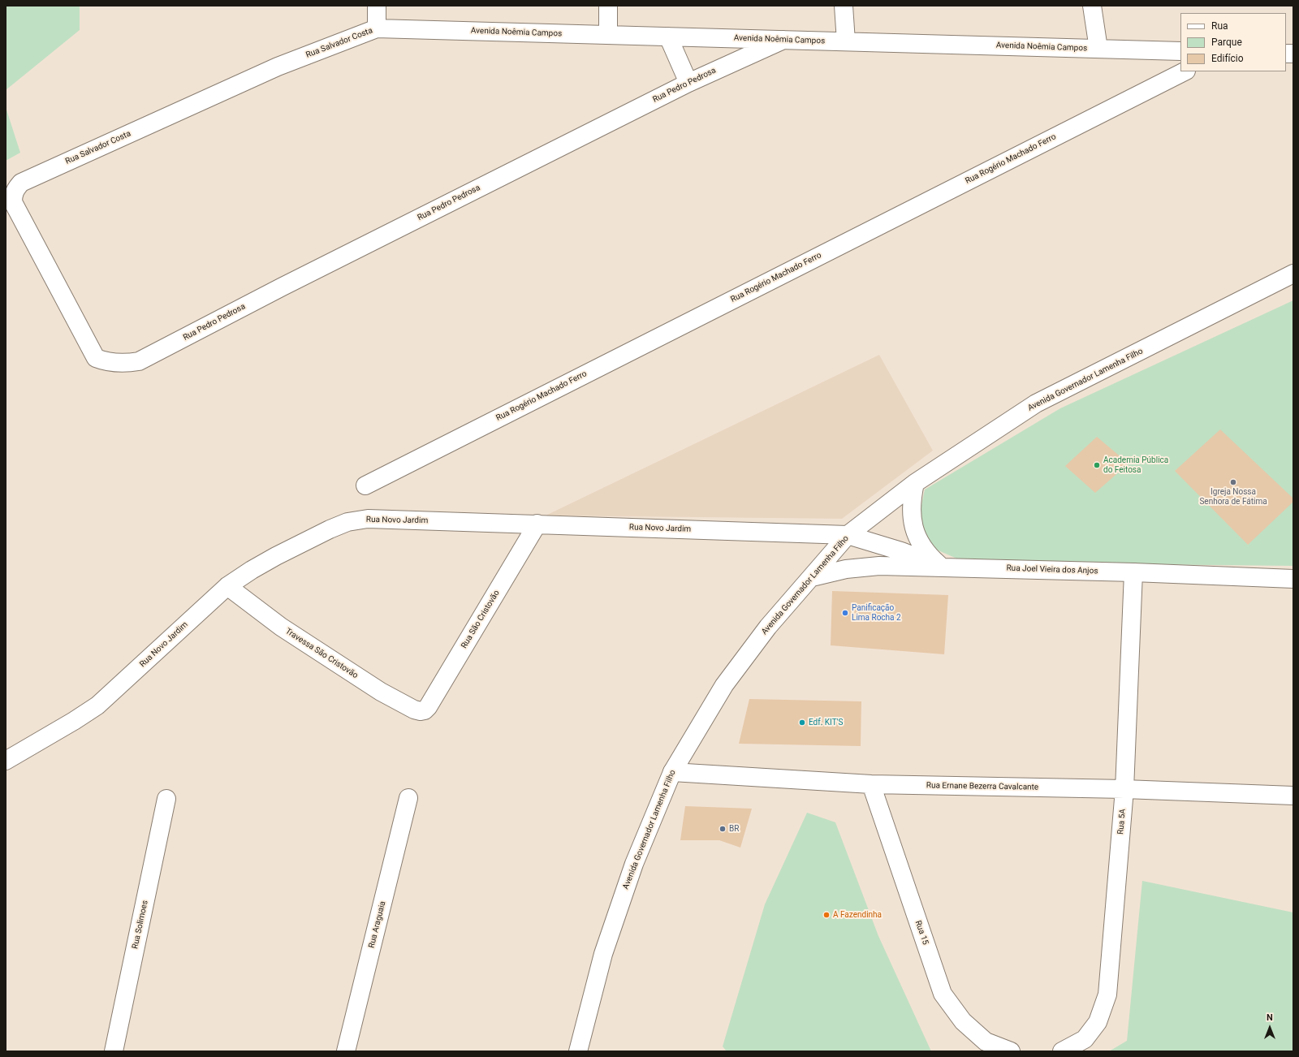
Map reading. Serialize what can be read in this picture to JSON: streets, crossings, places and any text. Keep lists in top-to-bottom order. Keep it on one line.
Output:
{"streets":{"street":["Avenida Noêmia Campos","Rua Salvador Costa","Rua Pedro Pedrosa","Rua Rogério Machado Ferro","Avenida Governador Lamenha Filho","Rua Novo Jardim","Rua Joel Vieira dos Anjos","Rua São Cristovão","Travessa São Cristovão","Rua Ernane Bezerra Cavalcante","Rua 5A","Rua Solimoes","Rua Araguaia","Rua 15"]},"crossings":[["Avenida Noêmia Campos","Rua Salvador Costa"],["Avenida Noêmia Campos","Rua Pedro Pedrosa"],["Rua Salvador Costa","Rua Pedro Pedrosa"],["Avenida Governador Lamenha Filho","Rua Novo Jardim"],["Avenida Governador Lamenha Filho","Rua Joel Vieira dos Anjos"],["Avenida Governador Lamenha Filho","Rua Ernane Bezerra Cavalcante"],["Rua Novo Jardim","Rua Joel Vieira dos Anjos"],["Rua Novo Jardim","Rua São Cristovão"],["Rua Novo Jardim","Travessa São Cristovão"],["Rua Joel Vieira dos Anjos","Rua 5A"],["Rua São Cristovão","Travessa São Cristovão"],["Rua Ernane Bezerra Cavalcante","Rua 5A"],["Rua Ernane Bezerra Cavalcante","Rua 15"]],"places":["Academia Pública do Feitosa","Igreja Nossa Senhora de Fátima","Panificação Lima Rocha 2","Edf. KIT'S","BR","A Fazendinha"],"legend":["Rua","Parque","Edifício"],"north":"top"}
